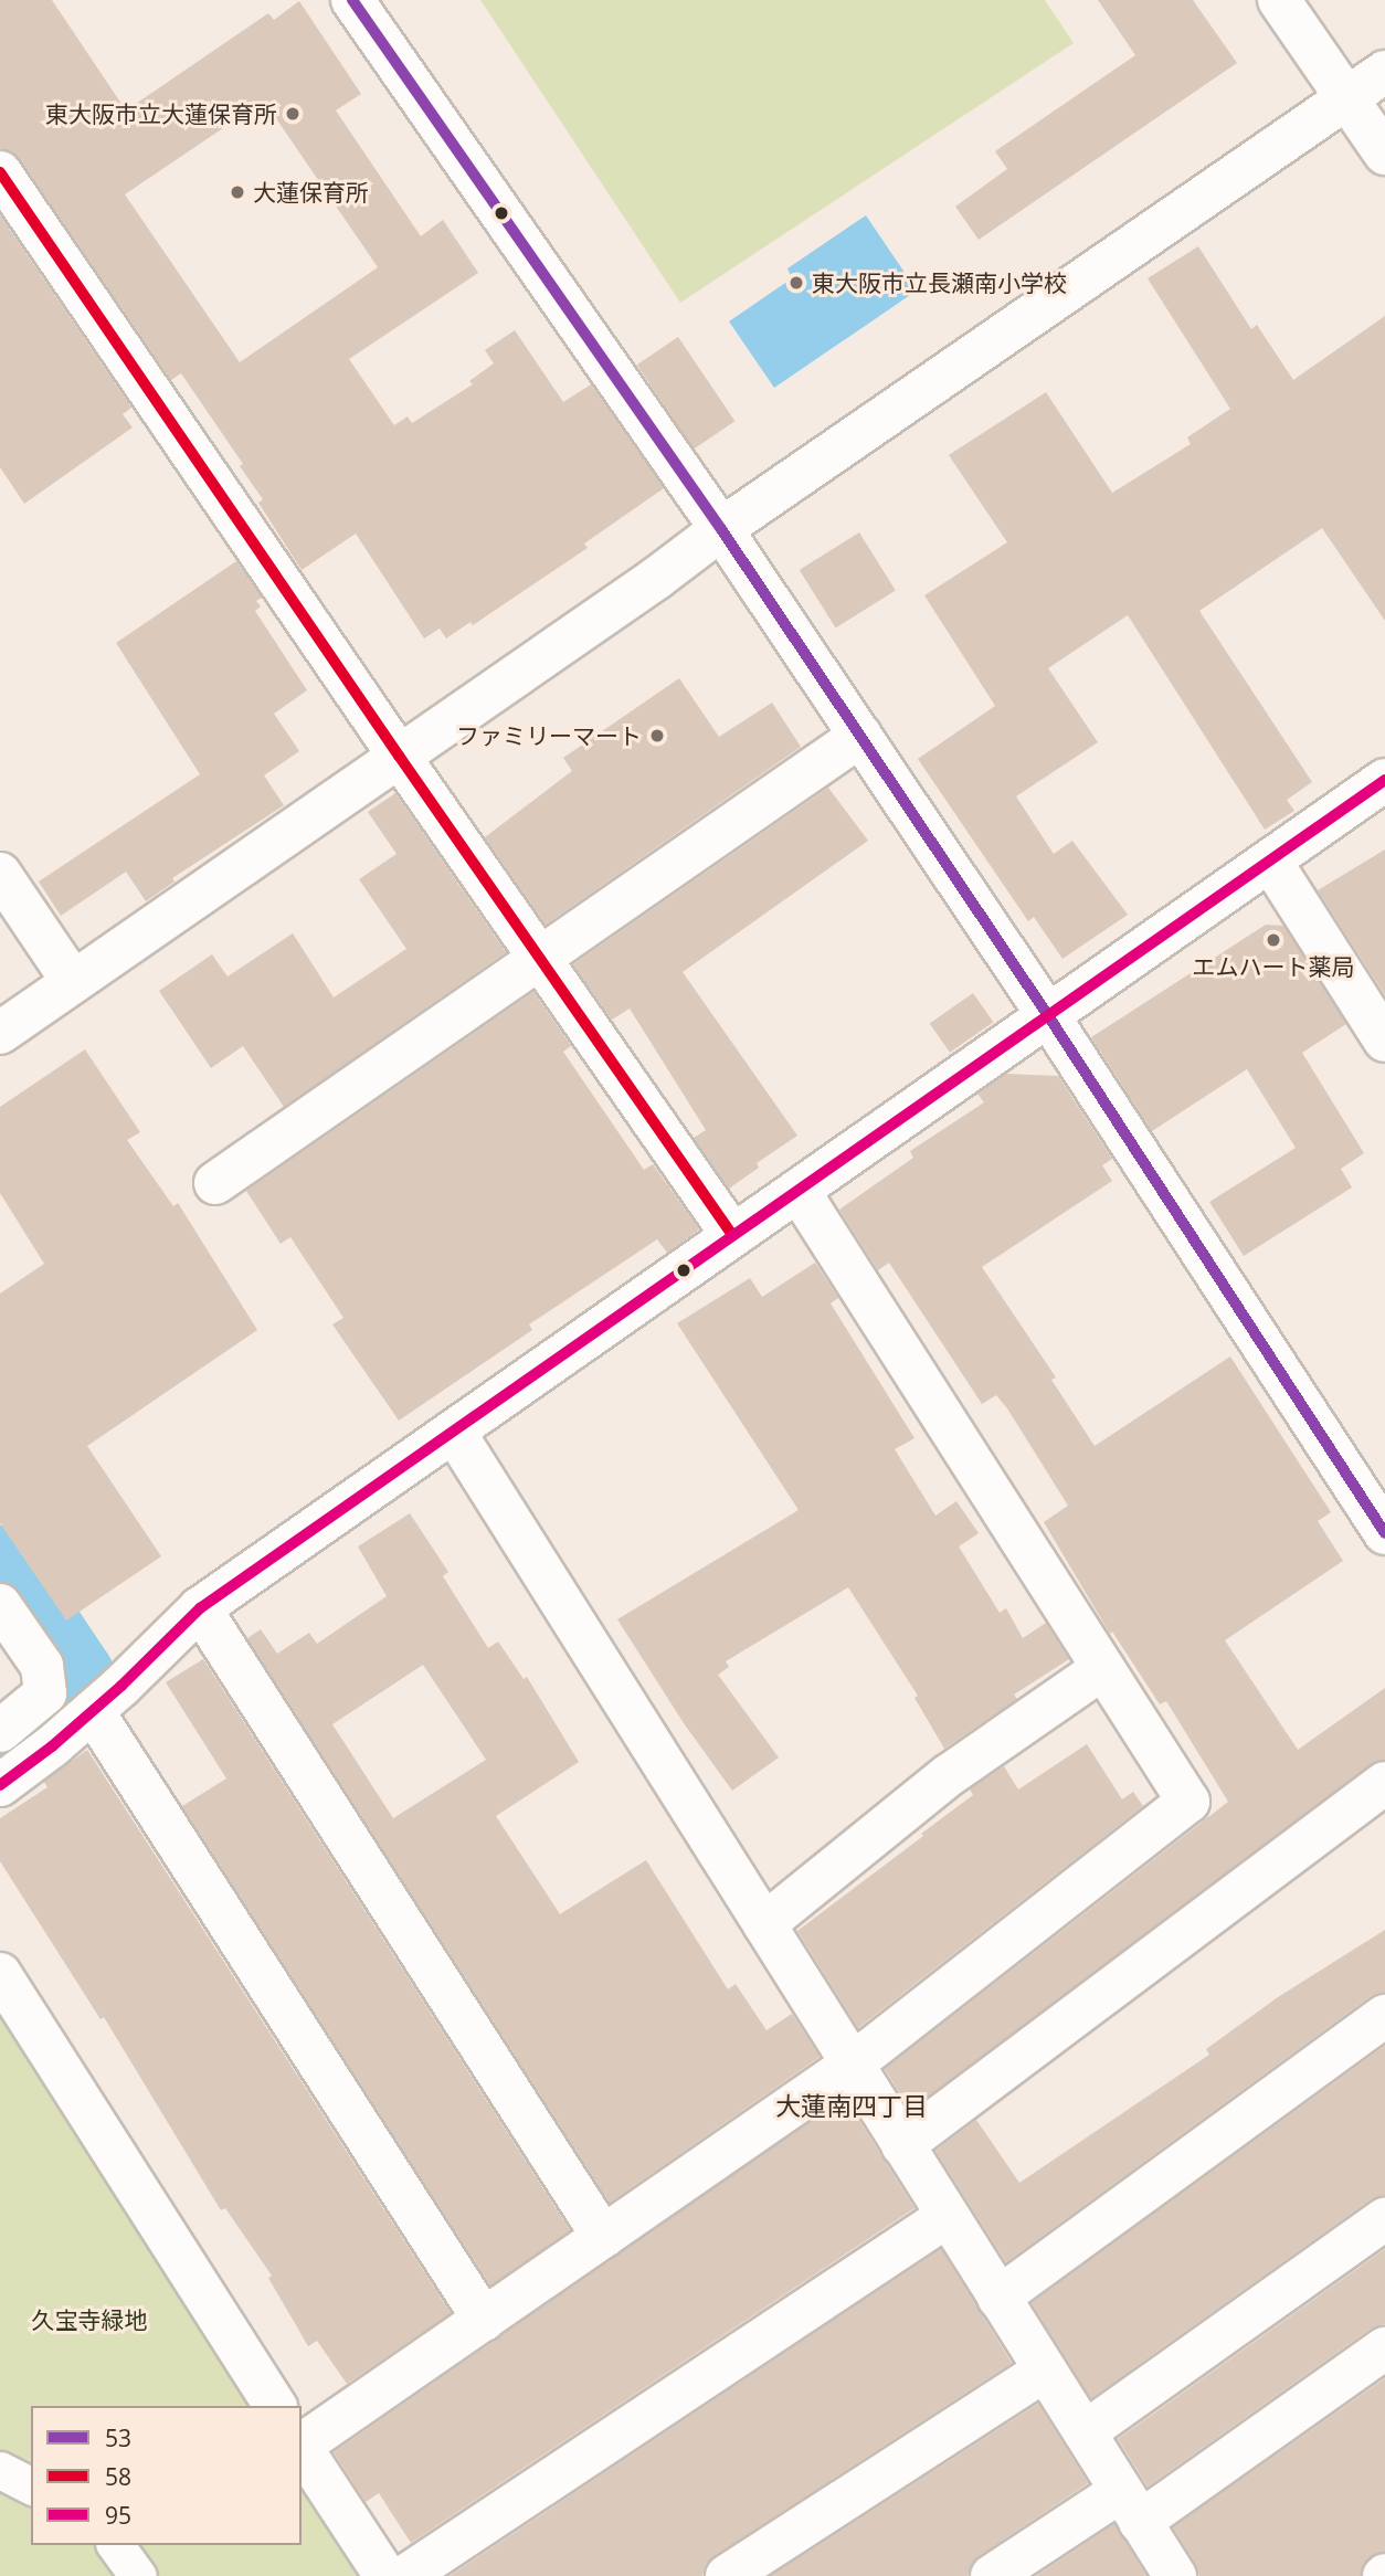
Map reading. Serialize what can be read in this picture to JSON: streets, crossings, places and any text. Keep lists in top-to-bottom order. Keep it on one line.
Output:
{"districts":["大蓮南四丁目"],"parks":["久宝寺緑地"],"places":["東大阪市立大蓮保育所","大蓮保育所","東大阪市立長瀬南小学校","ファミリーマート","エムハート薬局"],"lines":["transit line 53","transit line 58","transit line 95"],"legend":["53","58","95"]}
